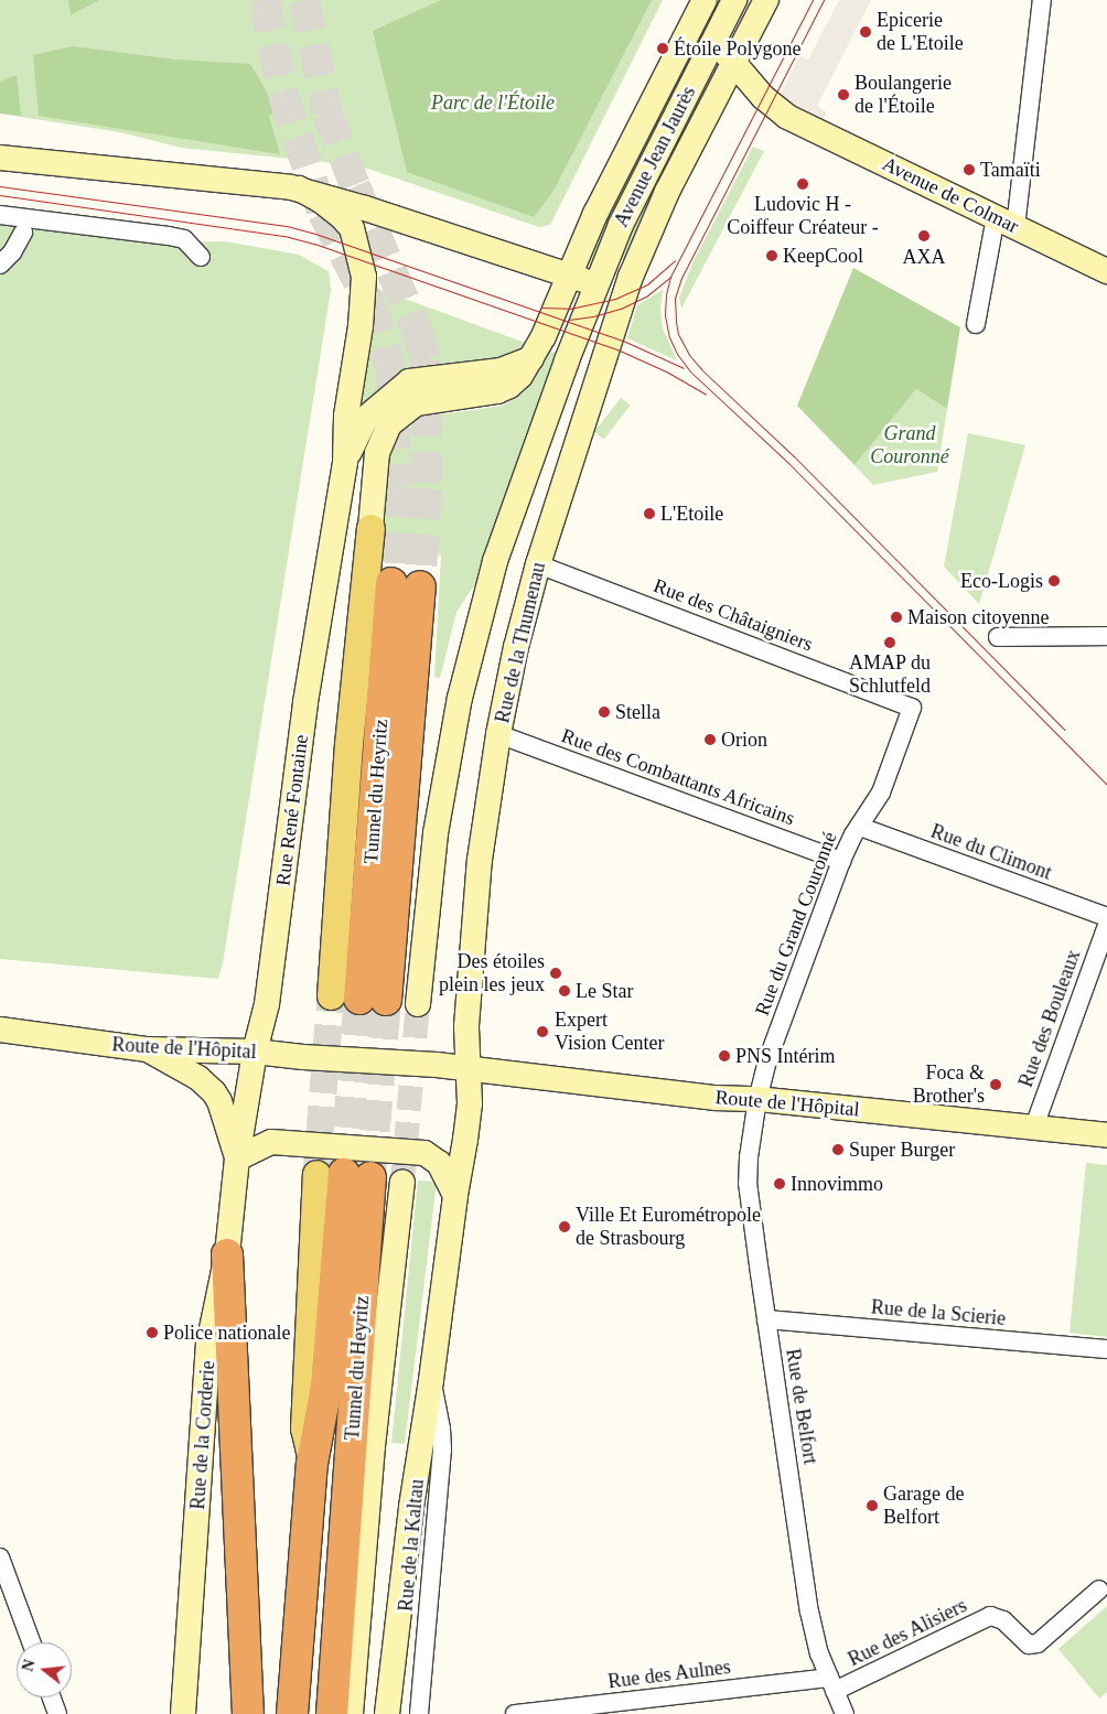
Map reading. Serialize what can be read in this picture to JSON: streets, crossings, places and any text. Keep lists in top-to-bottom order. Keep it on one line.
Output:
{"streets":{"highway":["Tunnel du Heyritz"],"main road":["Avenue Jean Jaurès","Avenue de Colmar","Rue de la Thumenau","Rue René Fontaine","Route de l'Hôpital","Rue de la Corderie"],"street":["Rue des Châtaigniers","Rue des Combattants Africains","Rue du Climont","Rue du Grand Couronné","Rue des Bouleaux","Rue de la Scierie","Rue de Belfort","Rue de la Kaltau","Rue des Alisiers","Rue des Aulnes"]},"crossings":[["Avenue Jean Jaurès","Avenue de Colmar"],["Avenue Jean Jaurès","Rue de la Thumenau"],["Rue des Châtaigniers","Rue de la Thumenau"],["Rue des Châtaigniers","Rue du Grand Couronné"],["Rue de la Thumenau","Rue des Combattants Africains"],["Rue de la Thumenau","Route de l'Hôpital"],["Rue de la Thumenau","Rue de la Kaltau"],["Rue des Combattants Africains","Rue du Grand Couronné"],["Rue René Fontaine","Route de l'Hôpital"],["Rue René Fontaine","Rue de la Corderie"],["Rue du Climont","Rue du Grand Couronné"],["Rue du Grand Couronné","Route de l'Hôpital"],["Rue du Grand Couronné","Rue de Belfort"],["Rue des Bouleaux","Route de l'Hôpital"],["Route de l'Hôpital","Rue de Belfort"],["Rue de la Scierie","Rue de Belfort"],["Rue de Belfort","Rue des Alisiers"],["Rue de Belfort","Rue des Aulnes"],["Rue des Alisiers","Rue des Aulnes"]],"parks":["Parc de l'Étoile","Grand Couronné"],"places":["Epicerie de L'Etoile","Étoile Polygone","Boulangerie de l'Étoile","Tamaïti","Ludovic H - Coiffeur Créateur -","AXA","KeepCool","L'Etoile","Eco-Logis","Maison citoyenne","AMAP du Schlutfeld","Stella","Orion","Des étoiles plein les jeux","Le Star","Expert Vision Center","PNS Intérim","Foca & Brother's","Super Burger","Innovimmo","Ville Et Eurométropole de Strasbourg","Police nationale","Garage de Belfort"],"north":"left"}
